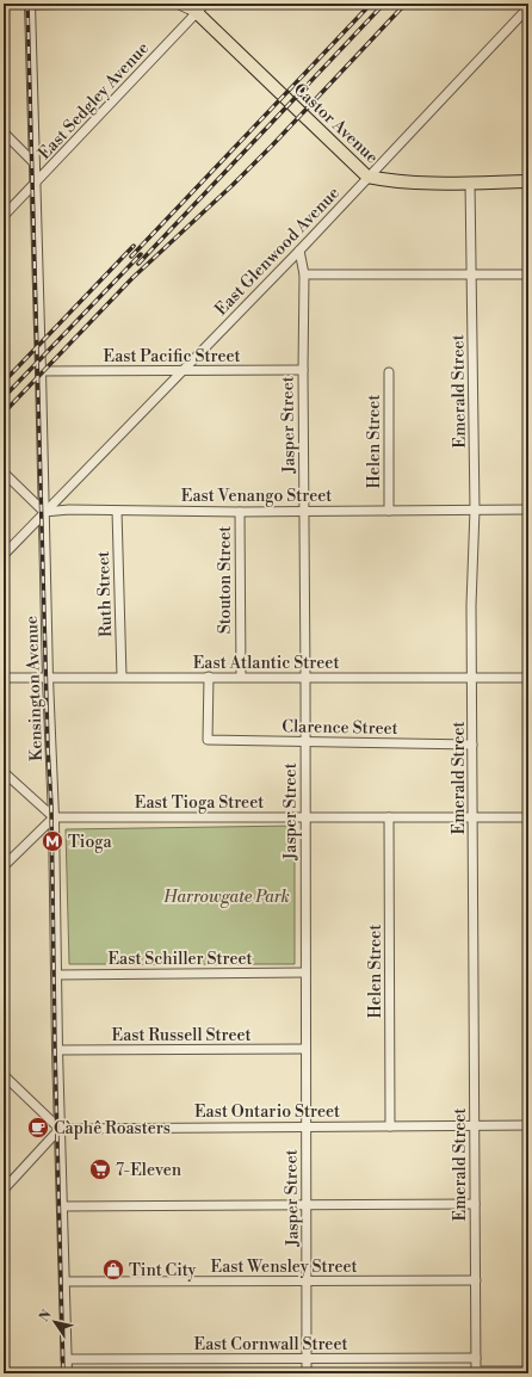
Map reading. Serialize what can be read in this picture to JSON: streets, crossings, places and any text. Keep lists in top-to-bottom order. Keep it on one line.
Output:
{"streets":{"main road":["Castor Avenue"],"street":["East Sedgley Avenue","East Glenwood Avenue","East Pacific Street","Emerald Street","Jasper Street","Helen Street","East Venango Street","Stouton Street","Ruth Street","East Atlantic Street","Kensington Avenue","Clarence Street","East Tioga Street","East Schiller Street","East Russell Street","East Ontario Street","East Wensley Street","East Cornwall Street"]},"crossings":[["East Sedgley Avenue","Castor Avenue"],["East Sedgley Avenue","Kensington Avenue"],["Castor Avenue","East Glenwood Avenue"],["Castor Avenue","Emerald Street"],["East Glenwood Avenue","East Pacific Street"],["East Glenwood Avenue","Jasper Street"],["East Glenwood Avenue","East Venango Street"],["East Glenwood Avenue","Kensington Avenue"],["East Pacific Street","Jasper Street"],["East Pacific Street","Kensington Avenue"],["Emerald Street","East Venango Street"],["Emerald Street","East Atlantic Street"],["Emerald Street","Clarence Street"],["Emerald Street","East Tioga Street"],["Emerald Street","East Ontario Street"],["Emerald Street","East Wensley Street"],["Emerald Street","East Cornwall Street"],["Jasper Street","East Venango Street"],["Jasper Street","East Atlantic Street"],["Jasper Street","Clarence Street"],["Jasper Street","East Tioga Street"],["Jasper Street","East Schiller Street"],["Jasper Street","East Russell Street"],["Jasper Street","East Ontario Street"],["Jasper Street","East Wensley Street"],["Jasper Street","East Cornwall Street"],["Helen Street","East Venango Street"],["Helen Street","East Tioga Street"],["Helen Street","East Ontario Street"],["East Venango Street","Stouton Street"],["East Venango Street","Ruth Street"],["East Venango Street","Kensington Avenue"],["Stouton Street","East Atlantic Street"],["Ruth Street","East Atlantic Street"],["East Atlantic Street","Kensington Avenue"],["East Atlantic Street","Clarence Street"],["Kensington Avenue","East Tioga Street"],["Kensington Avenue","East Schiller Street"],["Kensington Avenue","East Russell Street"],["Kensington Avenue","East Ontario Street"],["Kensington Avenue","East Wensley Street"],["Kensington Avenue","East Cornwall Street"]],"parks":["Harrowgate Park"],"places":{"metro station":["Tioga"],"cafe":["Càphê Roasters"],"supermarket":["7-Eleven"],"shop":["Tint City"]},"north":"top left"}
